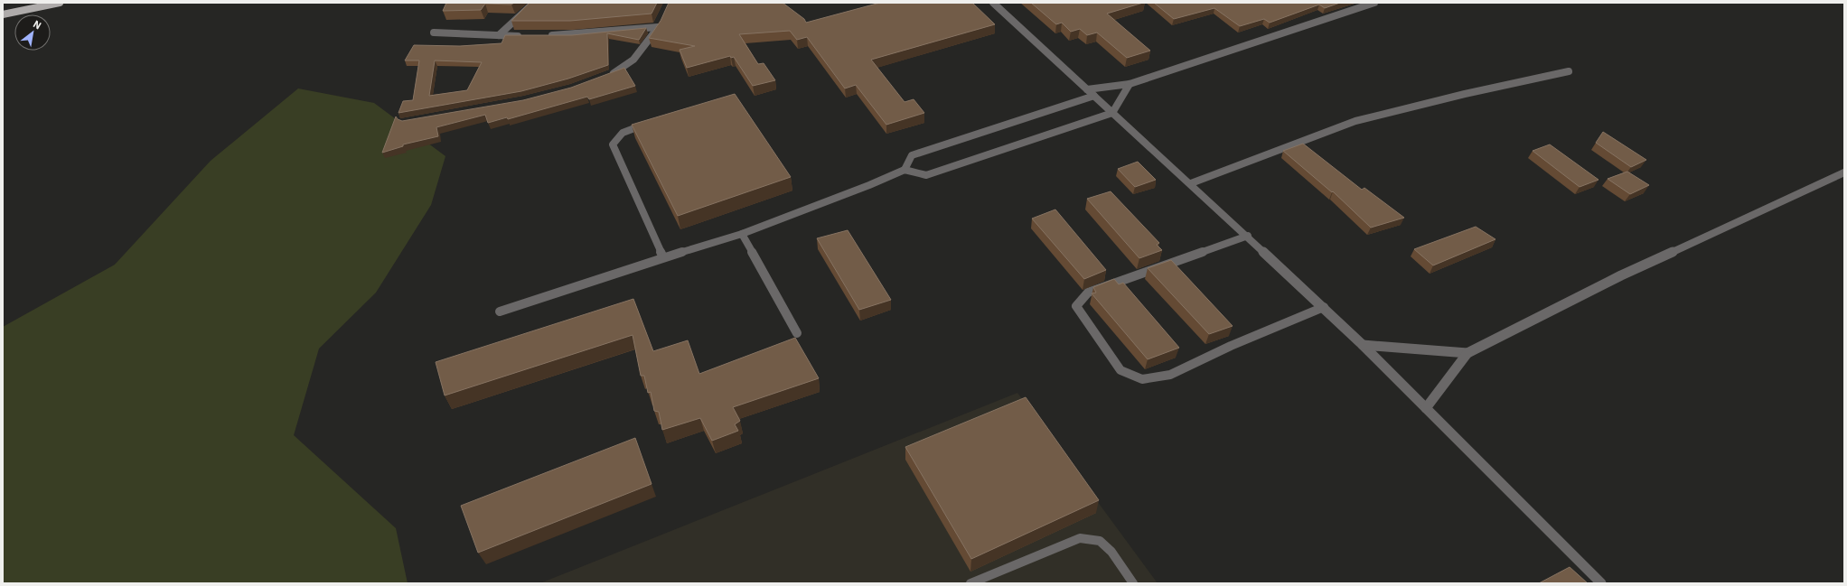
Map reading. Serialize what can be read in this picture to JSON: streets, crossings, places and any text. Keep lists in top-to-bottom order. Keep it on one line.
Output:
{"north":"top right"}
